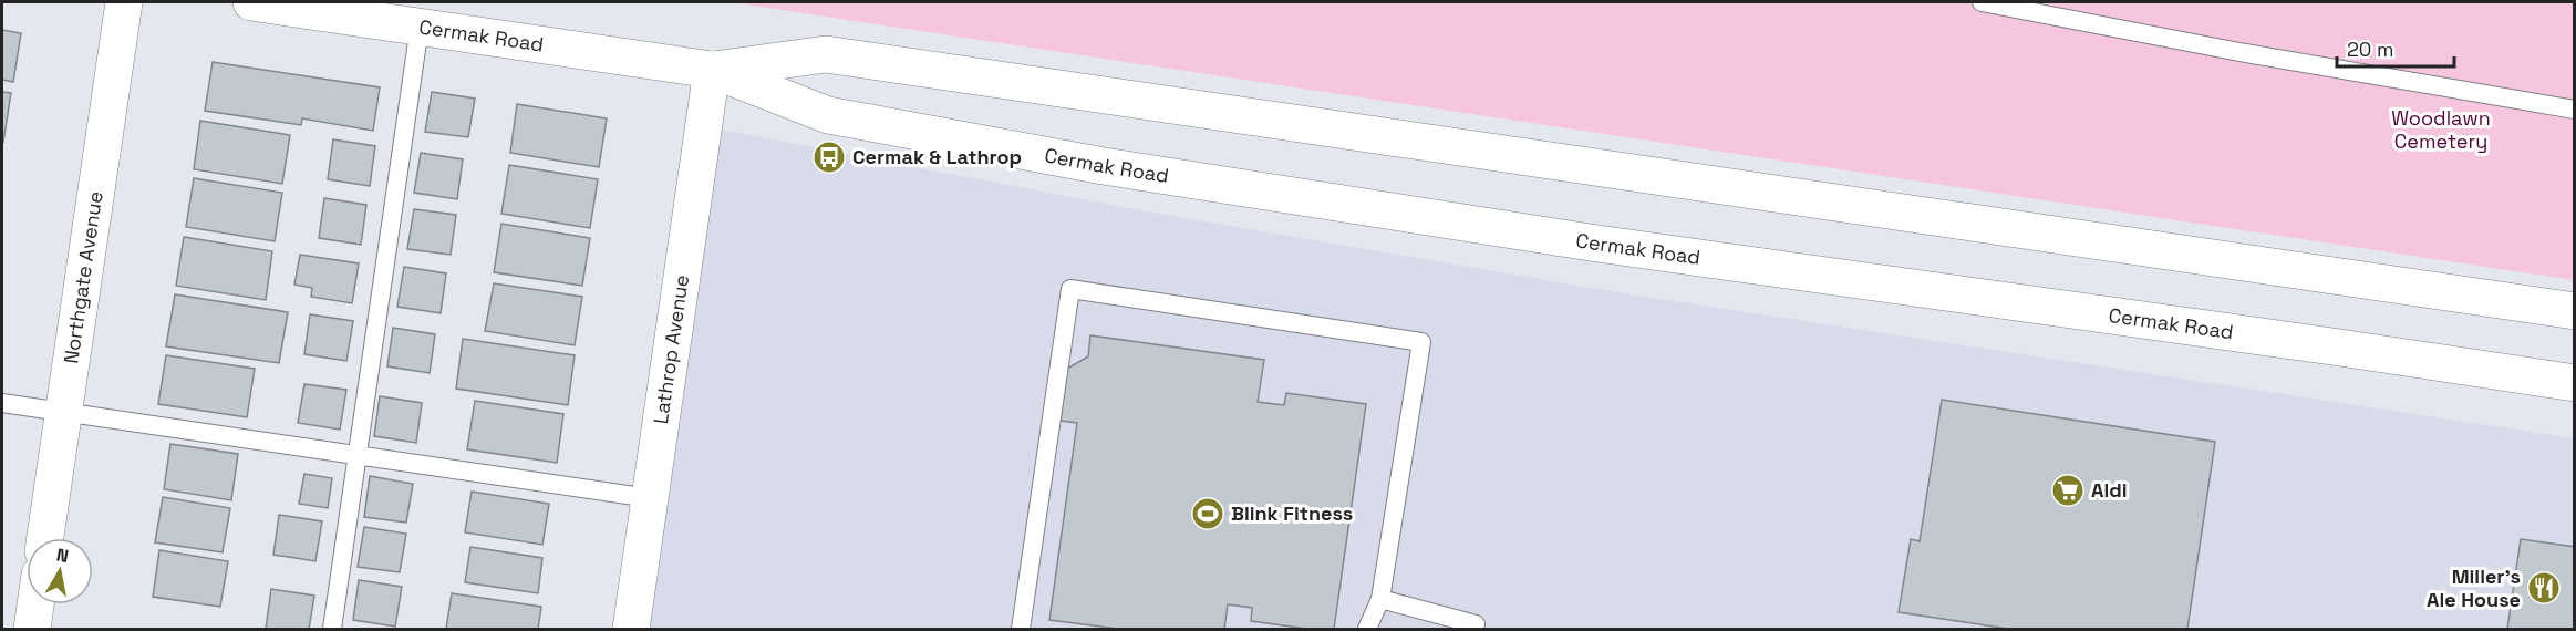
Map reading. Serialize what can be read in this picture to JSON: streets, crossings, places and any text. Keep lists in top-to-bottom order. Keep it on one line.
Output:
{"streets":{"main road":["Cermak Road","Northgate Avenue","Lathrop Avenue"]},"crossings":[["Cermak Road","Lathrop Avenue"]],"parks":["Woodlawn Cemetery"],"places":{"bus stop":["Cermak & Lathrop"],"supermarket":["Aldi"],"sports":["Blink Fitness"],"restaurant":["Miller's Ale House"]},"scale_bar":"20 m","north":"top"}
